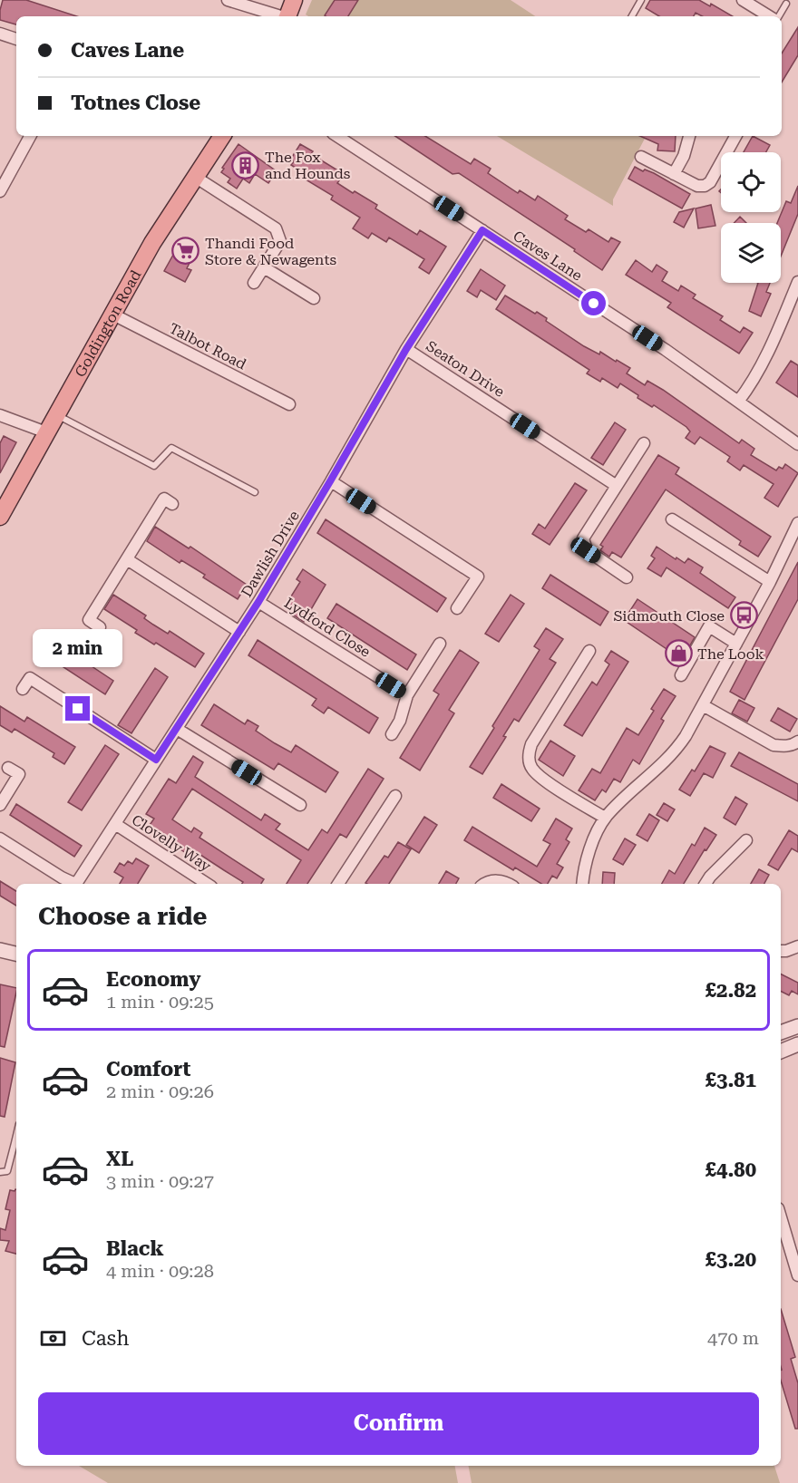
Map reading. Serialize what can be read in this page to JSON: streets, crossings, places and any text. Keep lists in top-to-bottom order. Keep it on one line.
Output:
{"streets":{"main road":["Goldington Road"],"street":["Caves Lane","Talbot Road","Seaton Drive","Dawlish Drive","Lydford Close","Clovelly Way"]},"crossings":[["Caves Lane","Dawlish Drive"],["Goldington Road","Talbot Road"],["Seaton Drive","Dawlish Drive"],["Dawlish Drive","Lydford Close"],["Dawlish Drive","Clovelly Way"]],"places":{"building":["The Fox and Hounds"],"supermarket":["Thandi Food Store & Newagents"],"bus stop":["Sidmouth Close"],"shop":["The Look"]},"page":{"banner":["Caves Lane","Totnes Close"],"bubble":"2 min","heading":"Choose a ride","list":[{"name":"Economy","note":"1 min · 09:25","value":"£2.82"},{"name":"Comfort","note":"2 min · 09:26","value":"£3.81"},{"name":"XL","note":"3 min · 09:27","value":"£4.80"},{"name":"Black","note":"4 min · 09:28","value":"£3.20"}],"pay":["Cash","470 m"],"buttons":"Confirm"}}
